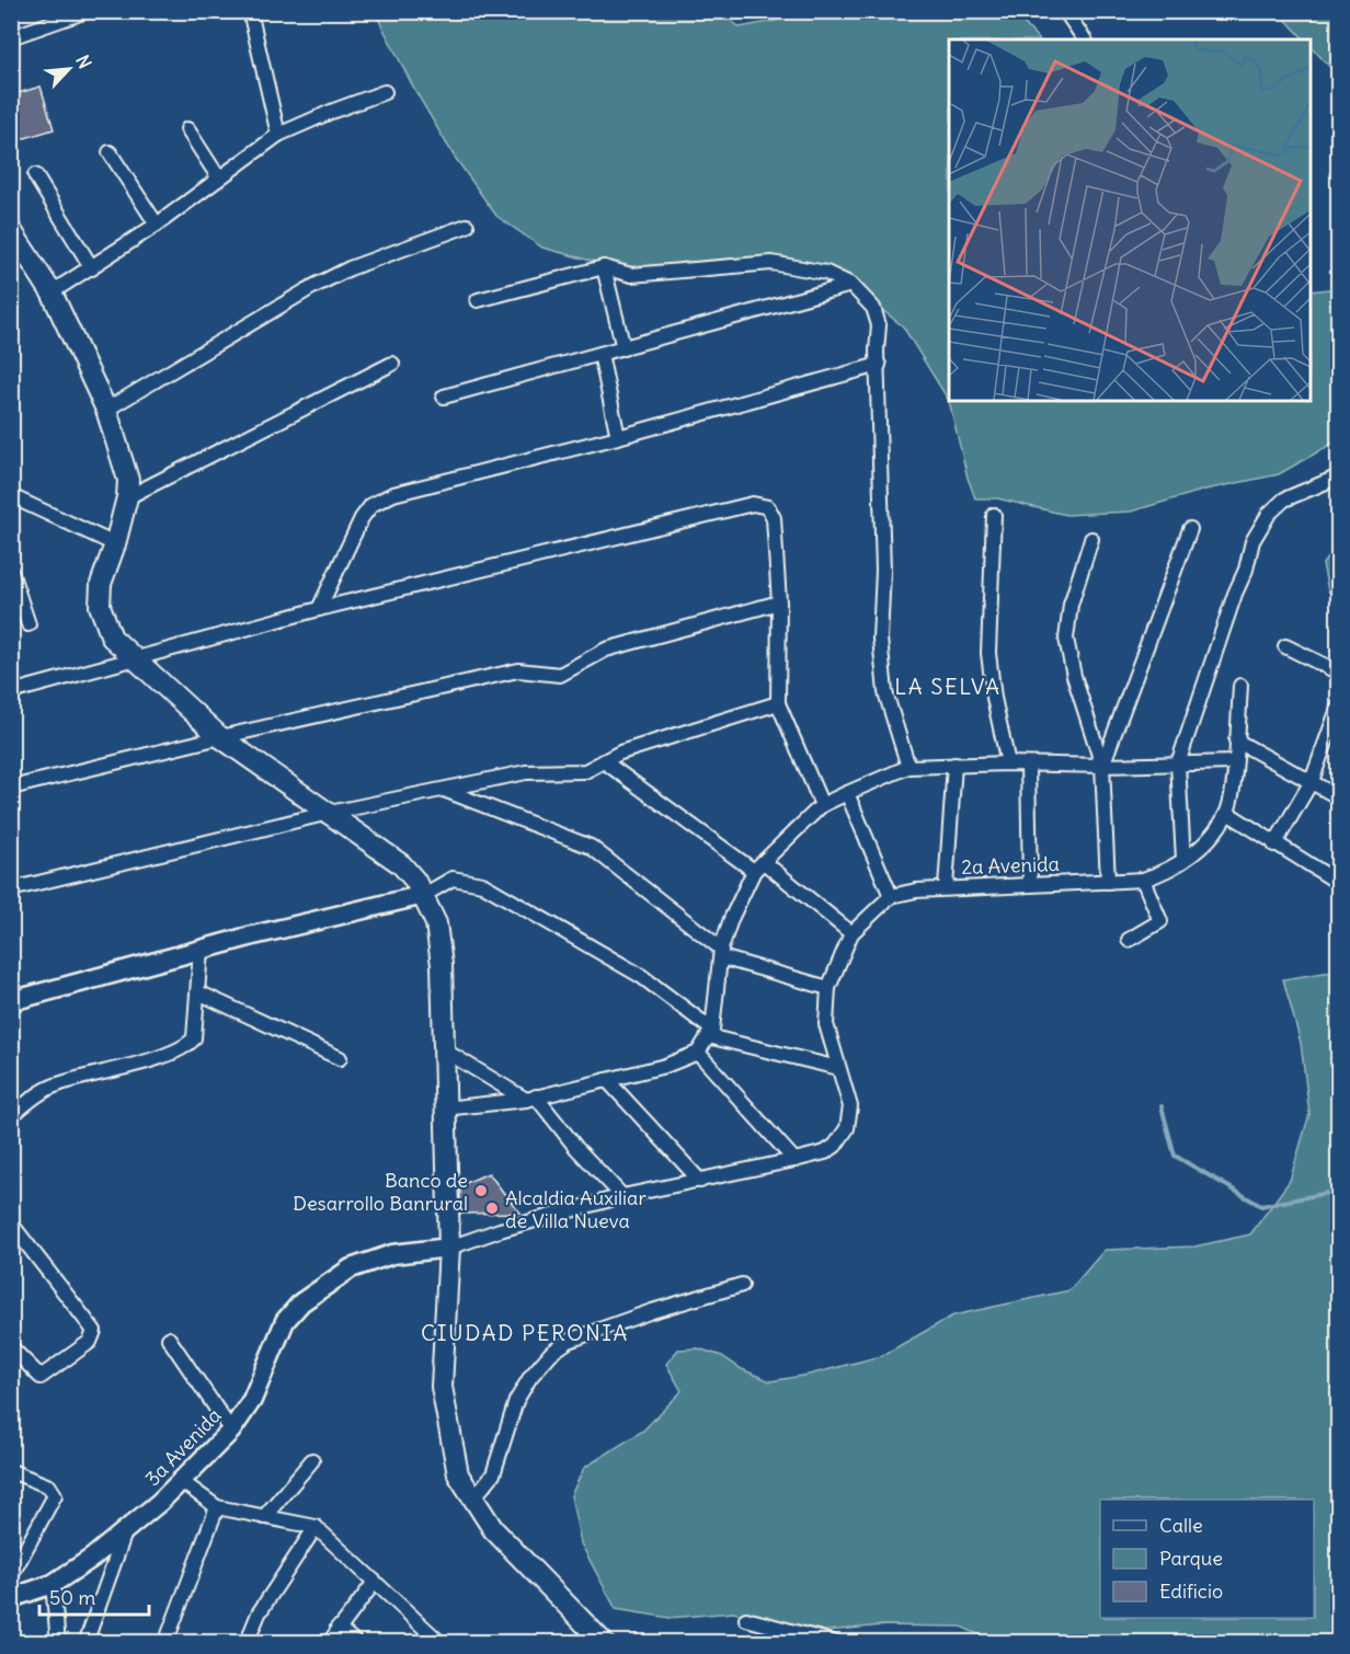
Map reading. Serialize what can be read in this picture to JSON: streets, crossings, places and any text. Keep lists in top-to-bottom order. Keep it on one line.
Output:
{"streets":{"street":["2a Avenida","3a Avenida"]},"districts":["LA SELVA","CIUDAD PERONIA"],"places":["Banco de Desarrollo Banrural","Alcaldia Auxiliar de Villa Nueva"],"legend":["Calle","Parque","Edificio"],"scale_bar":"50 m","north":"top right"}
